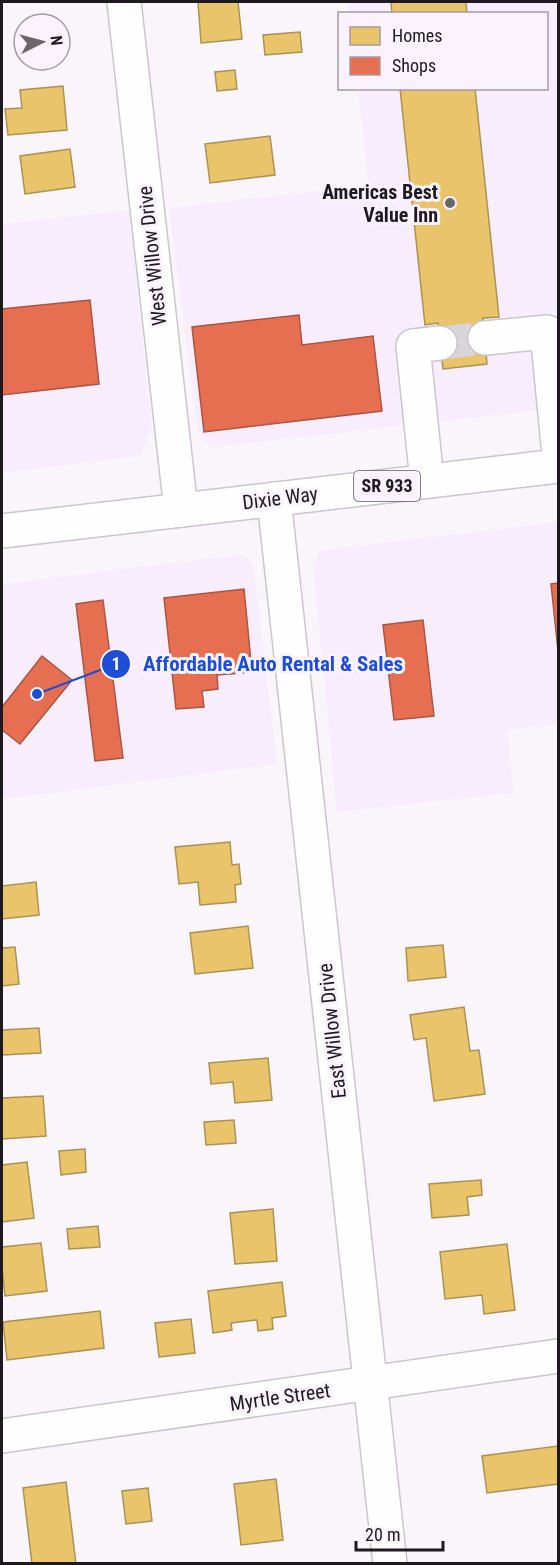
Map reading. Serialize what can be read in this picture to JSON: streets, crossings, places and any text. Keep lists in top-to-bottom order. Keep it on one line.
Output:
{"streets":{"street":["West Willow Drive","SR 933","Dixie Way","East Willow Drive","Myrtle Street"]},"crossings":[["West Willow Drive","Dixie Way"],["Dixie Way","East Willow Drive"],["East Willow Drive","Myrtle Street"]],"places":["Americas Best Value Inn","Affordable Auto Rental & Sales"],"legend":["Homes","Shops"],"scale_bar":"20 m","north":"right"}
